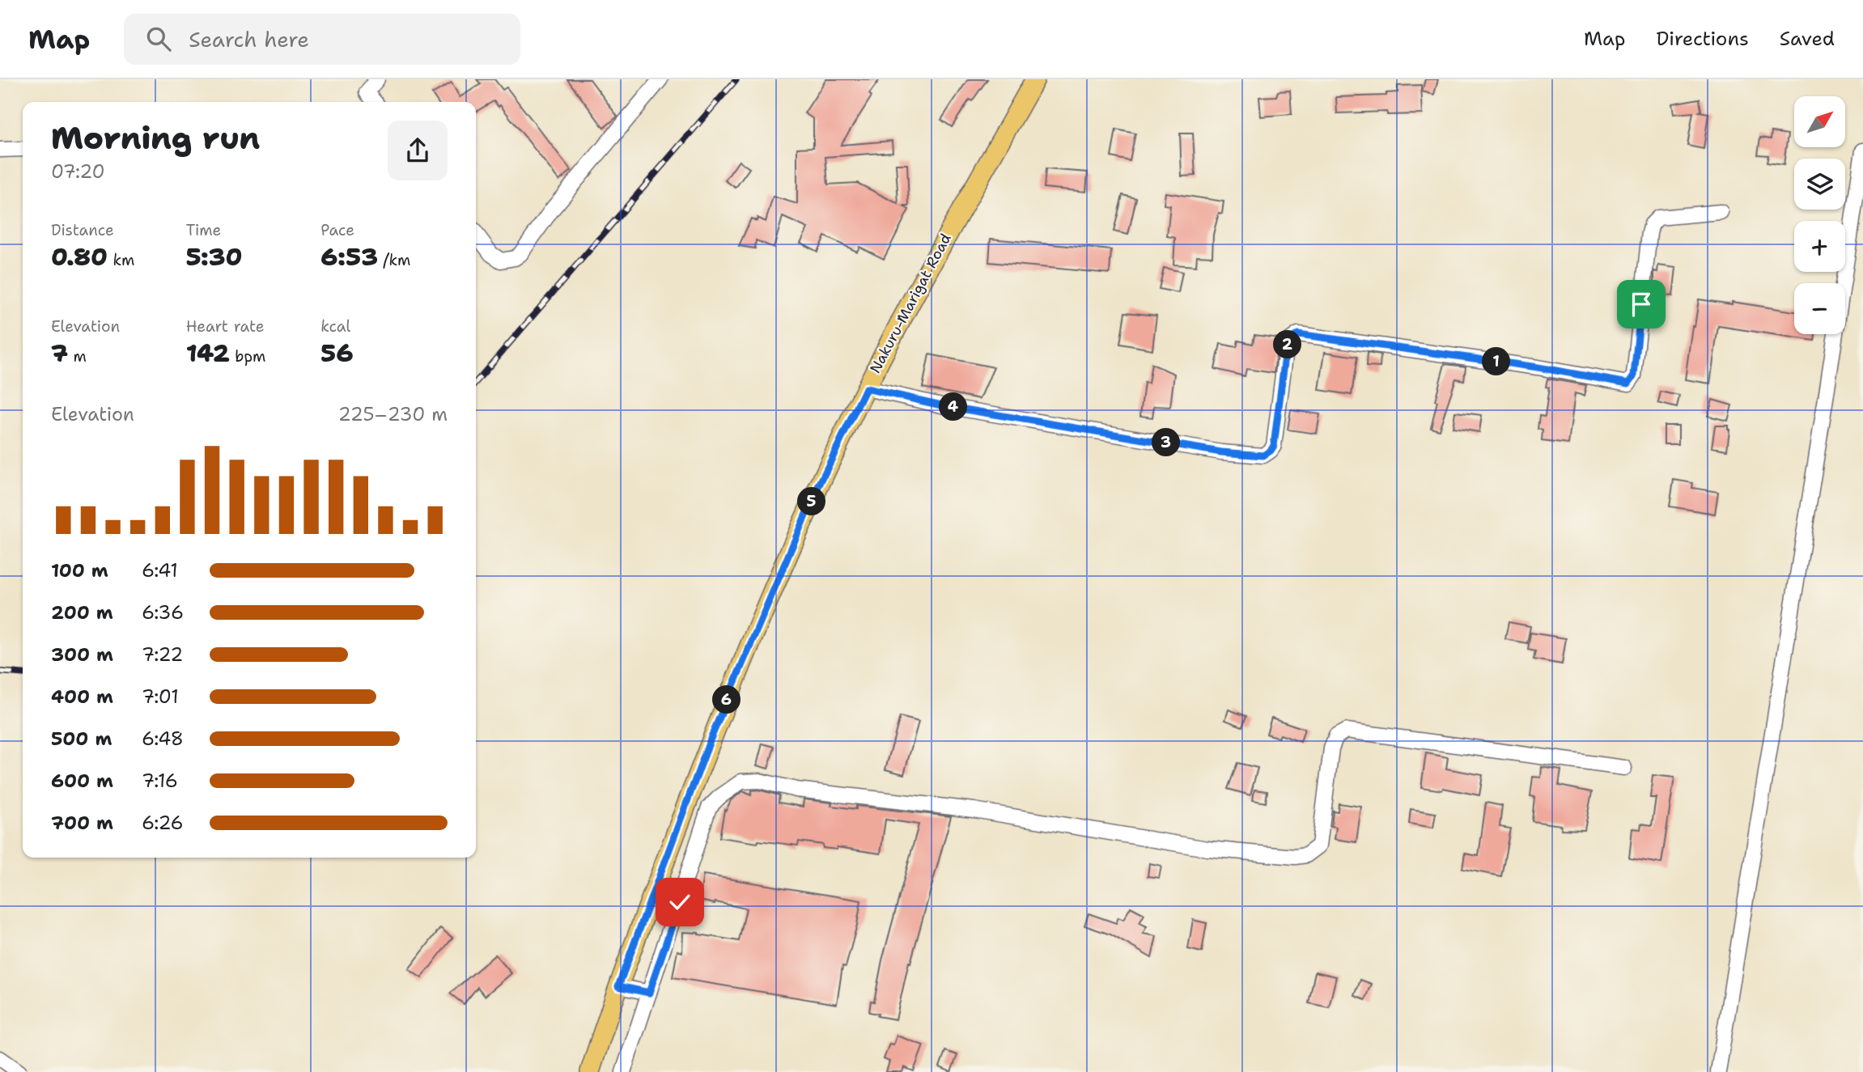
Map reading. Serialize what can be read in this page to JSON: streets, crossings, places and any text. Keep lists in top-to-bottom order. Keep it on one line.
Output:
{"streets":{"main road":["Nakuru-Marigat Road"]},"north":"top right","page":{"header":"Map","search":"Search here","nav":["Map","Directions","Saved"],"map_buttons":["+","−"],"heading":["Morning run","07:20"],"stats":[["Distance","0.80 km"],["Time","5:30"],["Pace","6:53 /km"],["Elevation","7 m"],["Heart rate","142 bpm"],["kcal","56"]],"pins":["2","1","4","3","5","6"],"chart":["Elevation","225–230 m"],"list":[{"name":"100 m","note":"6:41"},{"name":"200 m","note":"6:36"},{"name":"300 m","note":"7:22"},{"name":"400 m","note":"7:01"},{"name":"500 m","note":"6:48"},{"name":"600 m","note":"7:16"},{"name":"700 m","note":"6:26"}]}}
